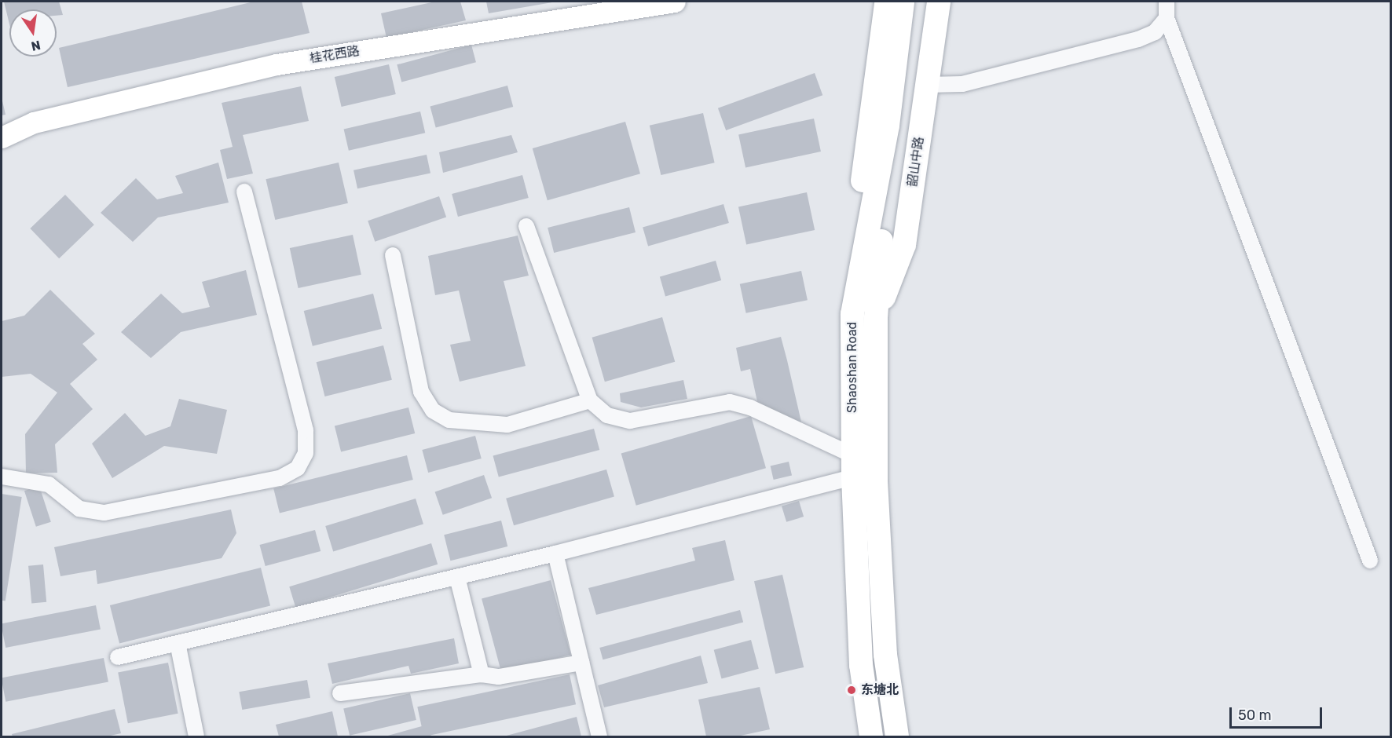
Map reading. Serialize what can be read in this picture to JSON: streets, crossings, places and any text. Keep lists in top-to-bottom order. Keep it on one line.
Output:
{"streets":{"main road":["韶山中路","Shaoshan Road"],"street":["桂花西路"]},"crossings":[["韶山中路","Shaoshan Road"]],"places":["东塘北"],"scale_bar":"50 m","north":"bottom"}
